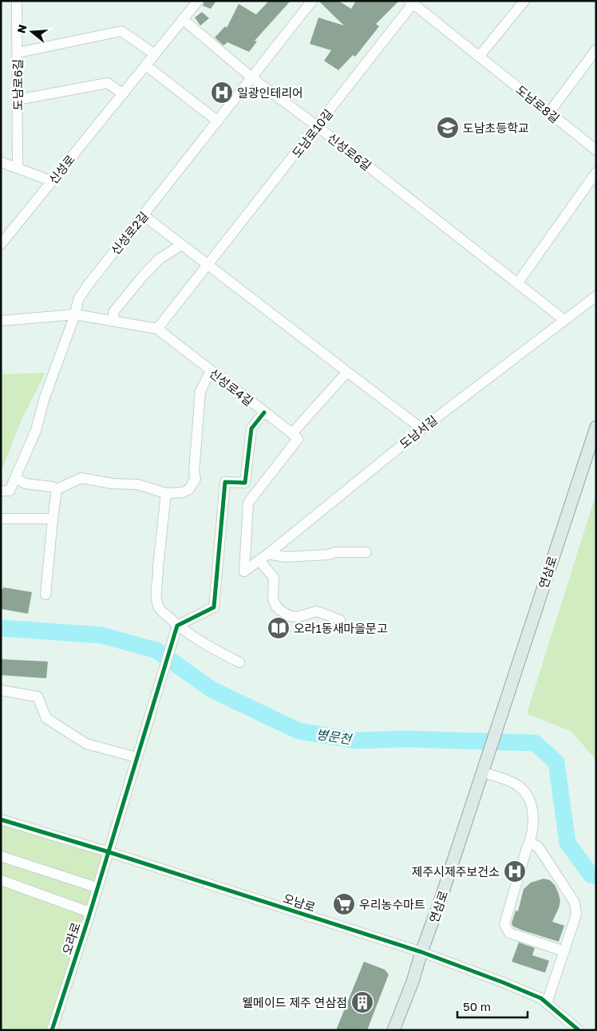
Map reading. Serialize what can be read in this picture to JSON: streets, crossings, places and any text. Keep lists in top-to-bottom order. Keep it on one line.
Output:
{"streets":{"main road":["연삼로"],"street":["도남로6길","도남로8길","도남로10길","신성로6길","신성로","신성로2길","신성로4길","도남서길","오남로","오라로"]},"crossings":[["도남로8길","도남로10길"],["도남로10길","신성로6길"],["도남로10길","신성로4길"],["신성로6길","신성로"],["신성로6길","신성로2길"],["신성로6길","도남서길"],["신성로2길","신성로4길"],["신성로4길","도남서길"],["연삼로","오남로"],["오남로","오라로"]],"water":["병문천"],"places":{"hospital":["일광인테리어","제주시제주보건소"],"school or university":["도남초등학교"],"library":["오라1동새마을문고"],"supermarket":["우리농수마트"],"building":["웰메이드 제주 연삼점"]},"scale_bar":"50 m","north":"left"}
